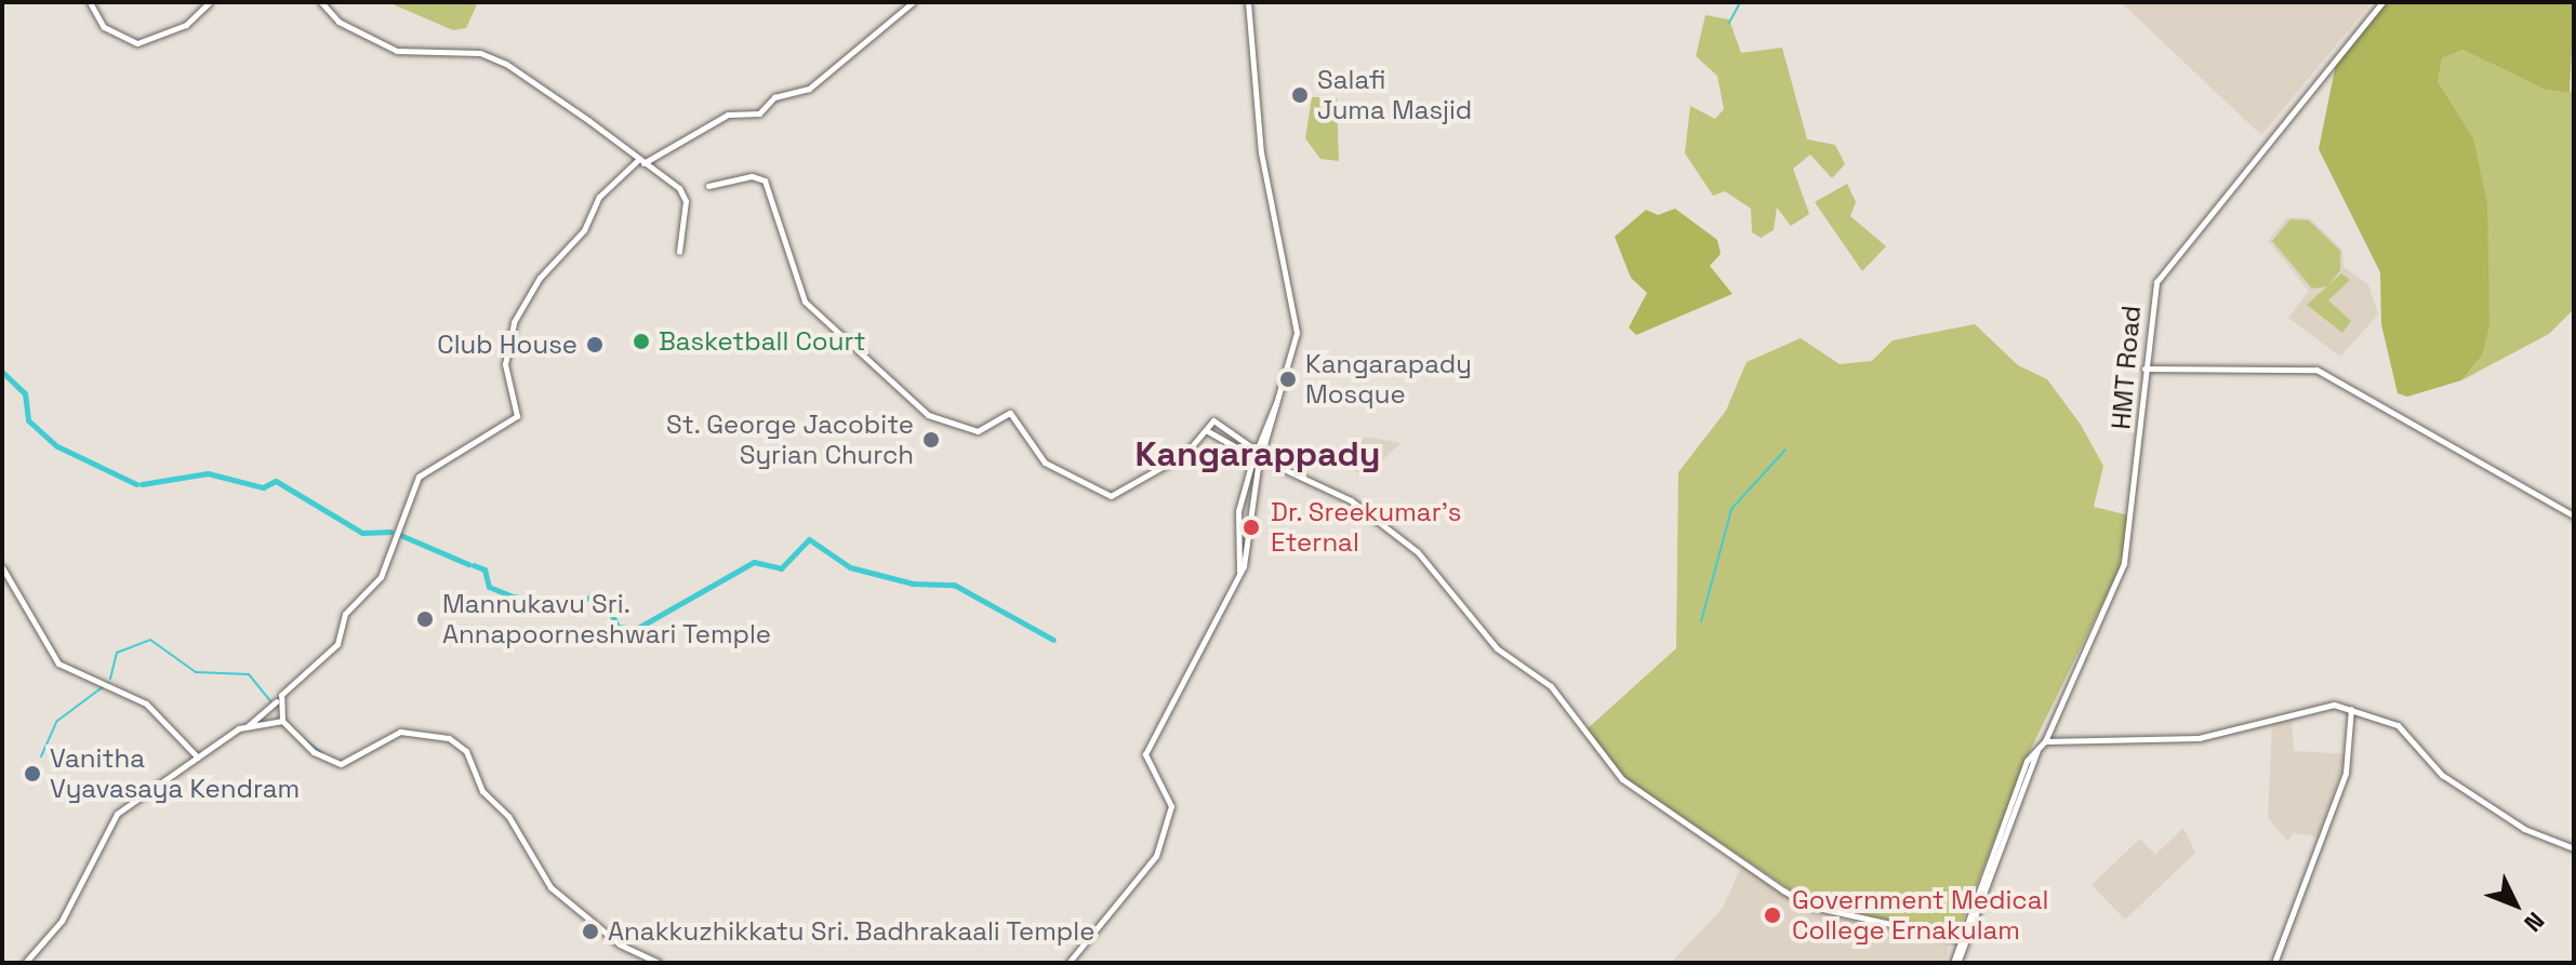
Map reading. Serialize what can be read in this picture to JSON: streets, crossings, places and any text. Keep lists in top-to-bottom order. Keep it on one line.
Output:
{"streets":{"street":["HMT Road"]},"districts":["Kangarappady"],"places":["Salafi Juma Masjid","Basketball Court","Club House","Kangarapady Mosque","St. George Jacobite Syrian Church","Dr. Sreekumar's Eternal","Mannukavu Sri. Annapoorneshwari Temple","Vanitha Vyavasaya Kendram","Government Medical College Ernakulam","Anakkuzhikkatu Sri. Badhrakaali Temple"],"north":"bottom right"}
